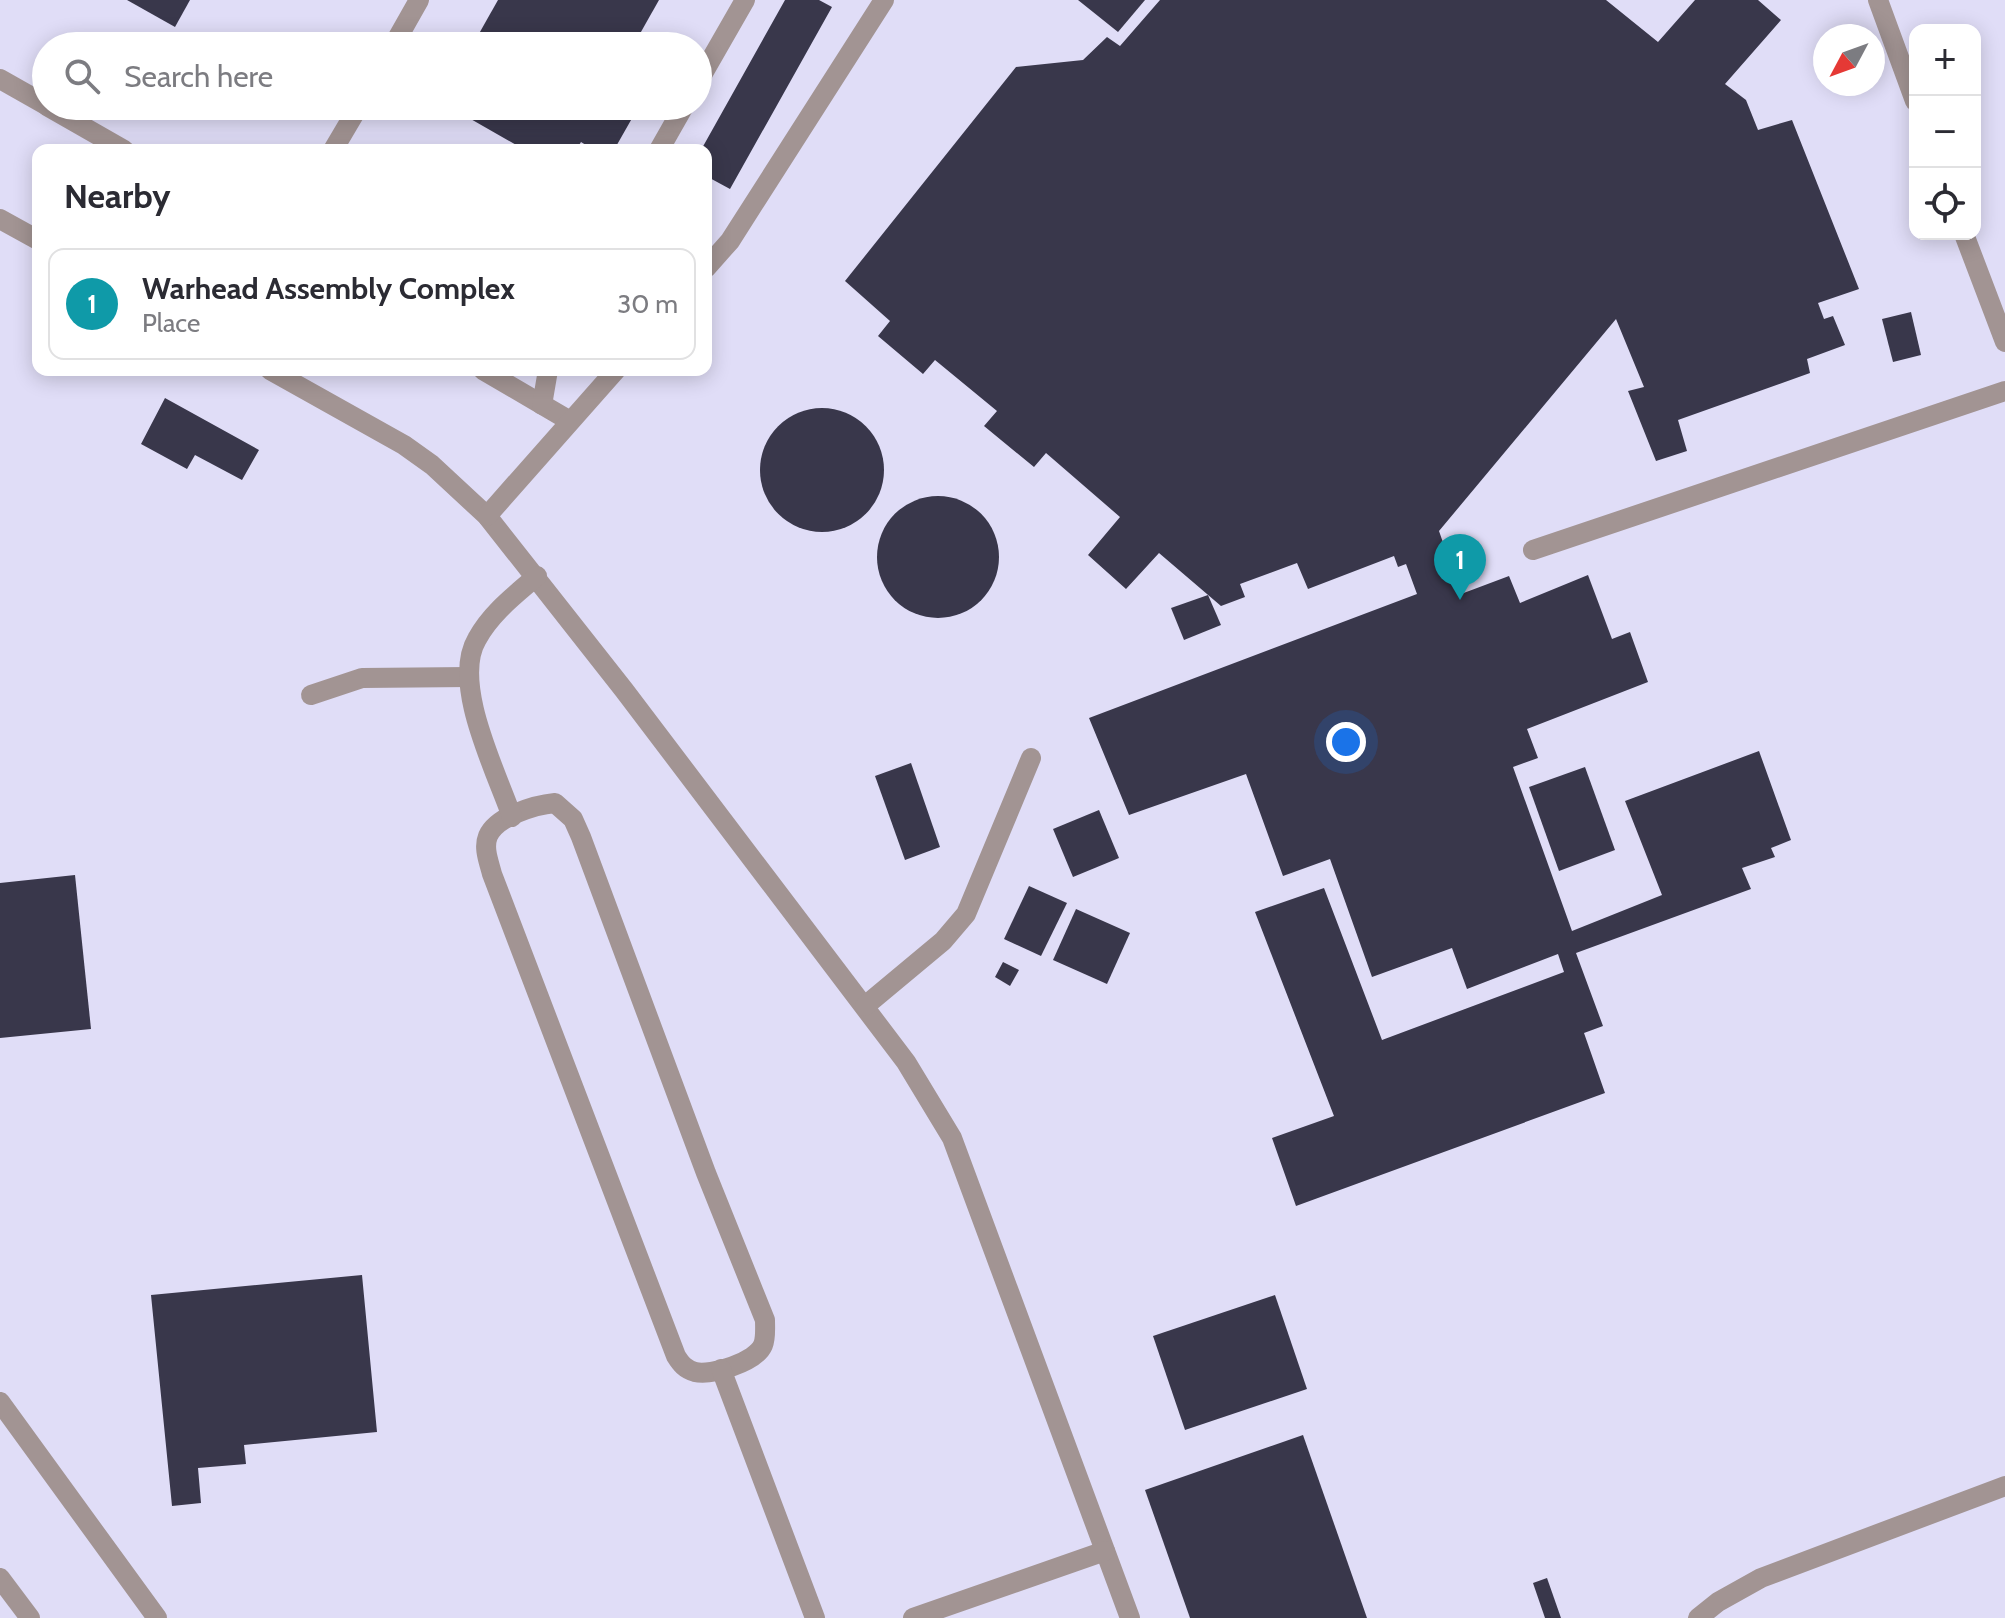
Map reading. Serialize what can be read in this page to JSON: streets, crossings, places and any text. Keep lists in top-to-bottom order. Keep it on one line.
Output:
{"north":"bottom left","page":{"map_buttons":["+","−"],"search":"Search here","heading":"Nearby","list":[{"mark":"1","name":"Warhead Assembly Complex","note":"Place","value":"30 m"}],"pins":"1"}}
